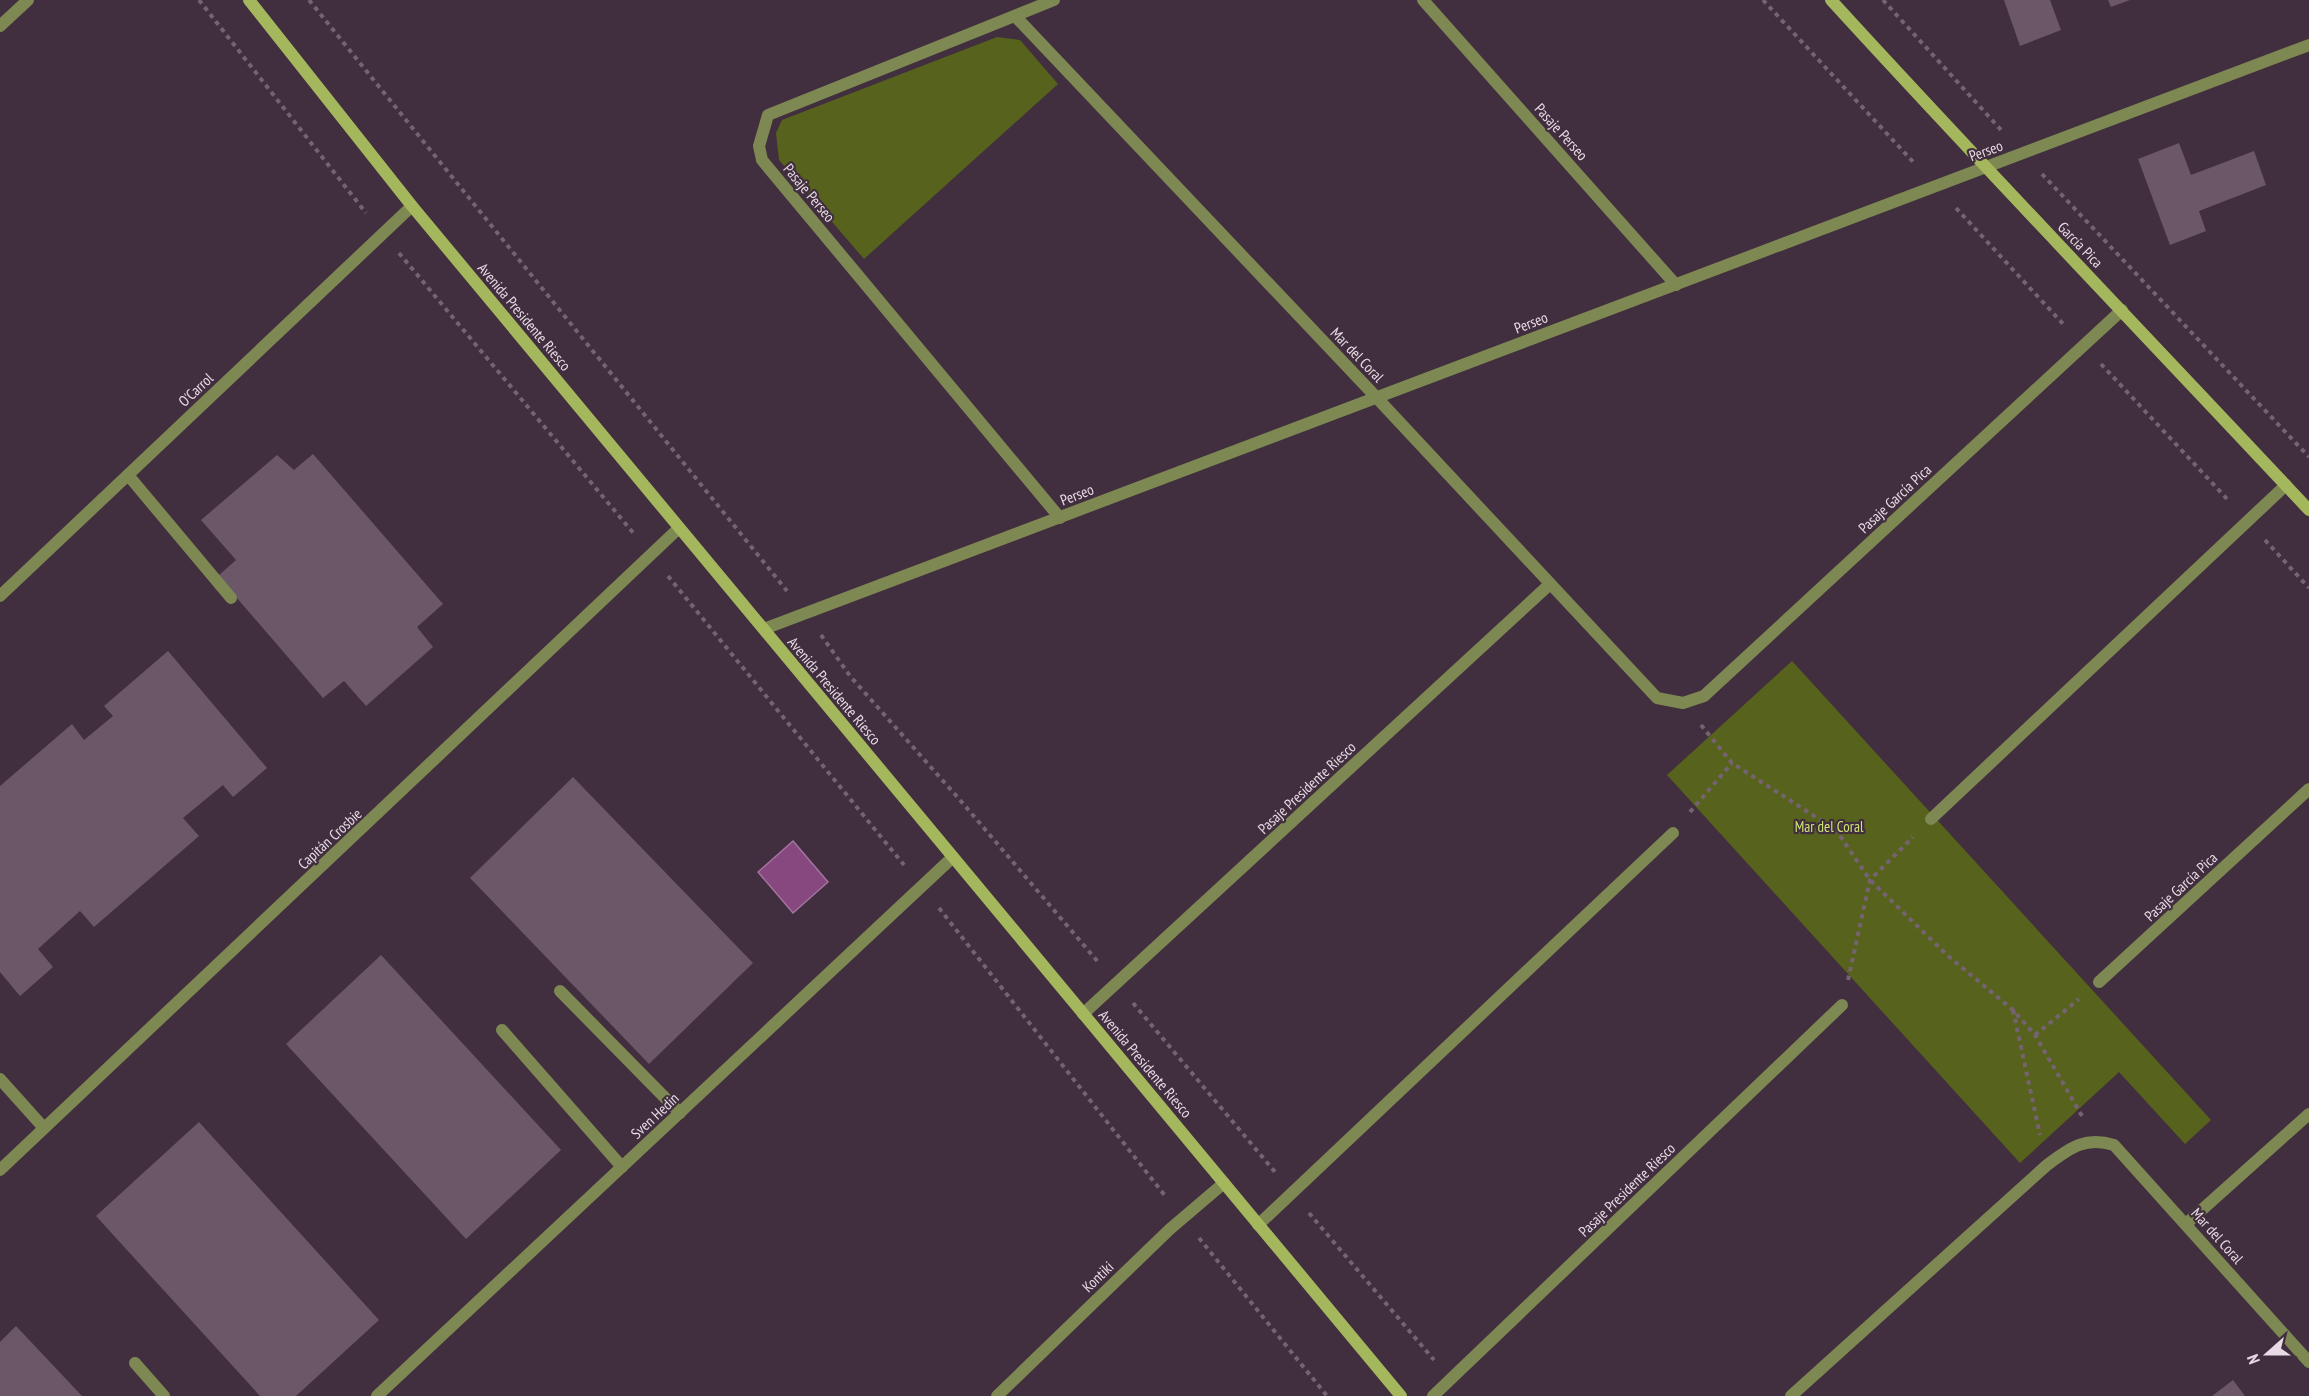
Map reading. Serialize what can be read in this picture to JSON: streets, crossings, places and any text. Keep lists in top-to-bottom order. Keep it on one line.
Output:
{"streets":{"main road":["García Pica","Avenida Presidente Riesco"],"street":["Pasaje Perseo","Perseo","Mar del Coral","O'Carrol","Pasaje García Pica","Pasaje Presidente Riesco","Capitán Crosbie","Sven Hedin","Kontiki"]},"crossings":[["Pasaje Perseo","Perseo"],["Pasaje Perseo","Mar del Coral"],["Perseo","García Pica"],["Perseo","Avenida Presidente Riesco"],["Perseo","Mar del Coral"],["García Pica","Pasaje García Pica"],["Avenida Presidente Riesco","O'Carrol"],["Avenida Presidente Riesco","Pasaje Presidente Riesco"],["Avenida Presidente Riesco","Capitán Crosbie"],["Avenida Presidente Riesco","Sven Hedin"],["Avenida Presidente Riesco","Kontiki"],["Mar del Coral","Pasaje García Pica"],["Mar del Coral","Pasaje Presidente Riesco"]],"parks":["Mar del Coral"],"north":"left"}
